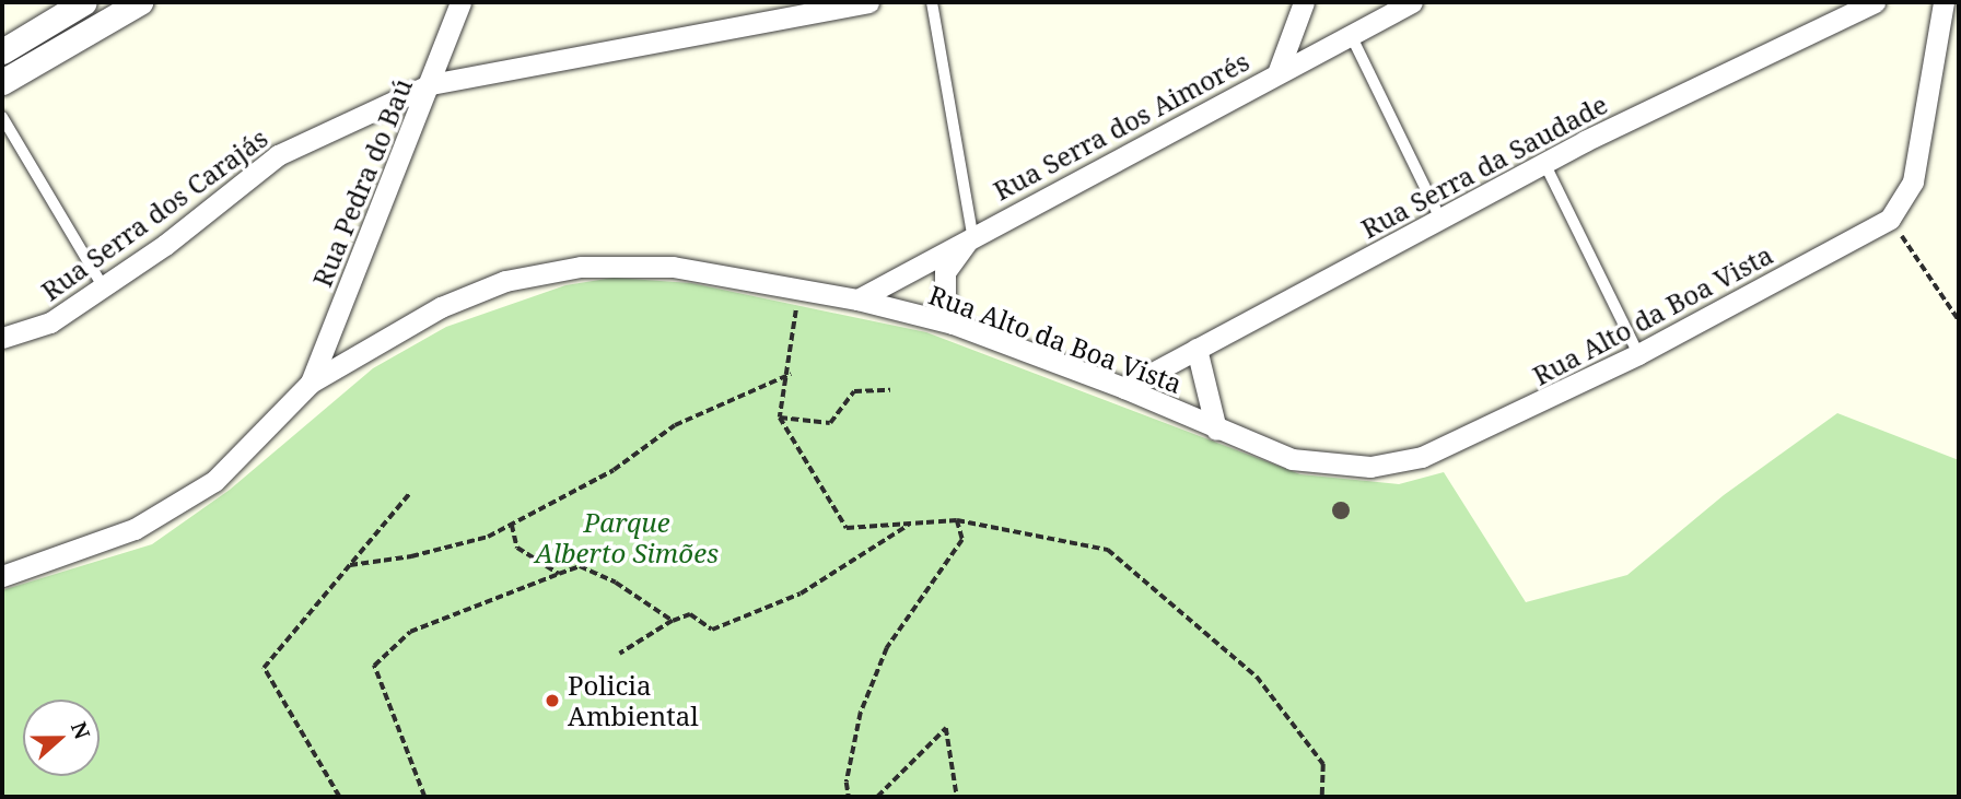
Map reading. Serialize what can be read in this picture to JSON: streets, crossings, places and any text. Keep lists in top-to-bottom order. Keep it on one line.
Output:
{"streets":{"street":["Rua Serra dos Aimorés","Rua Serra da Saudade","Rua Pedra do Baú","Rua Serra dos Carajás","Rua Alto da Boa Vista"]},"crossings":[["Rua Serra dos Aimorés","Rua Alto da Boa Vista"],["Rua Serra da Saudade","Rua Alto da Boa Vista"],["Rua Pedra do Baú","Rua Serra dos Carajás"],["Rua Pedra do Baú","Rua Alto da Boa Vista"]],"parks":["Parque Alberto Simões"],"places":["Policia Ambiental"],"north":"right"}
